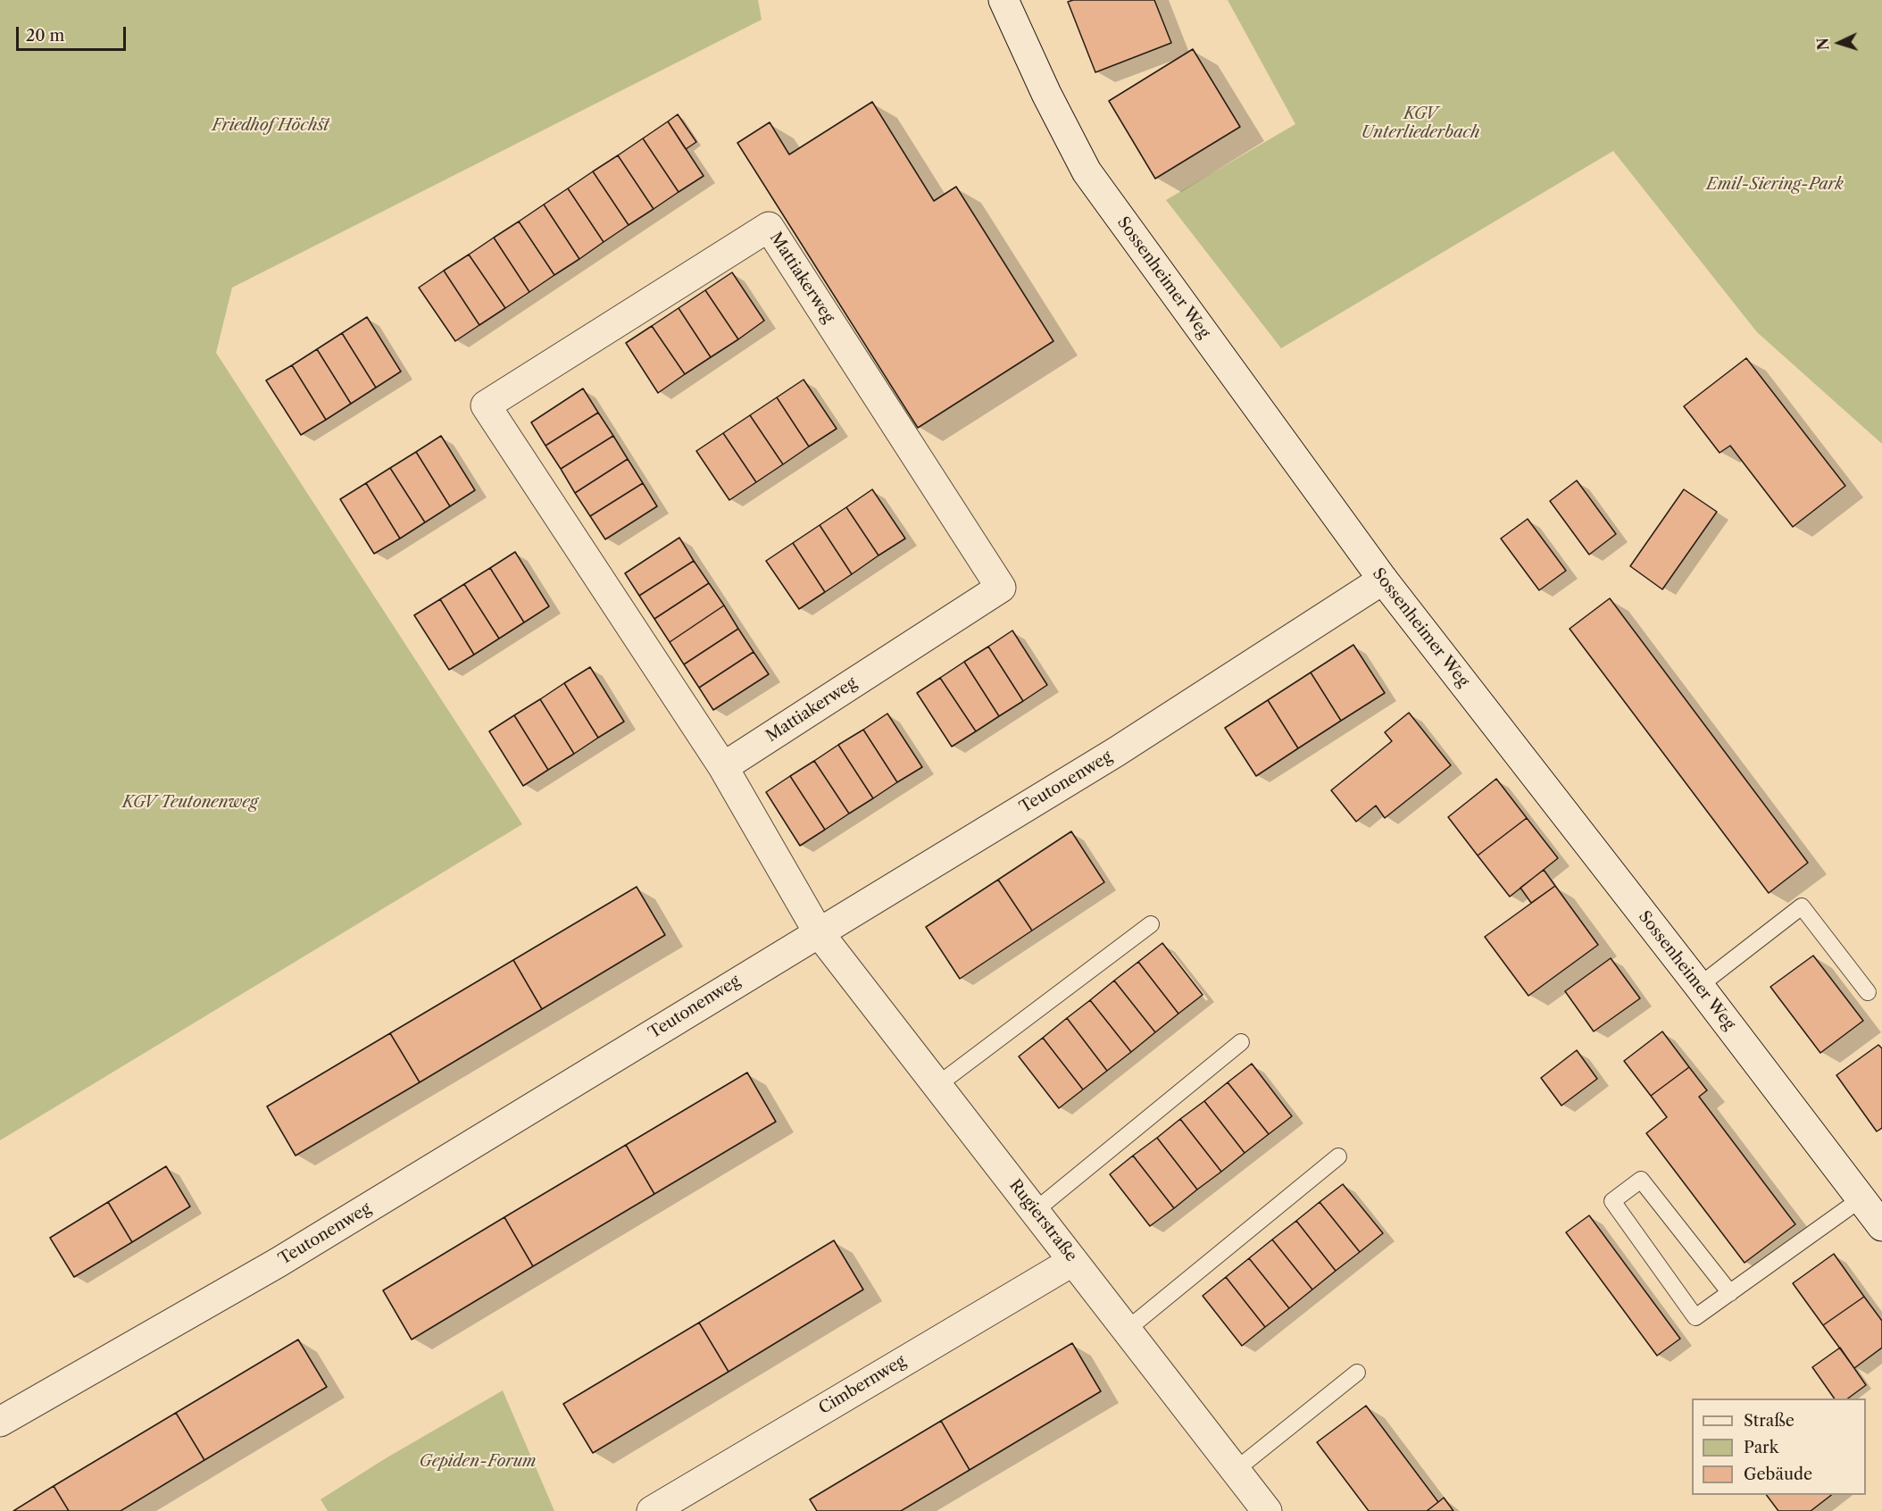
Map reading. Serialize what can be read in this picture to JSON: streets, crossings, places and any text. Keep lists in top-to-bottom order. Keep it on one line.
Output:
{"streets":{"street":["Mattiakerweg","Sossenheimer Weg","Teutonenweg","Rugierstraße","Cimbernweg"]},"crossings":[["Mattiakerweg","Teutonenweg"],["Mattiakerweg","Rugierstraße"],["Sossenheimer Weg","Teutonenweg"],["Teutonenweg","Rugierstraße"],["Rugierstraße","Cimbernweg"]],"parks":["KGV Unterliederbach","Friedhof Höchst","Emil-Siering-Park","KGV Teutonenweg","Gepiden-Forum"],"legend":["Straße","Park","Gebäude"],"scale_bar":"20 m","north":"left"}
